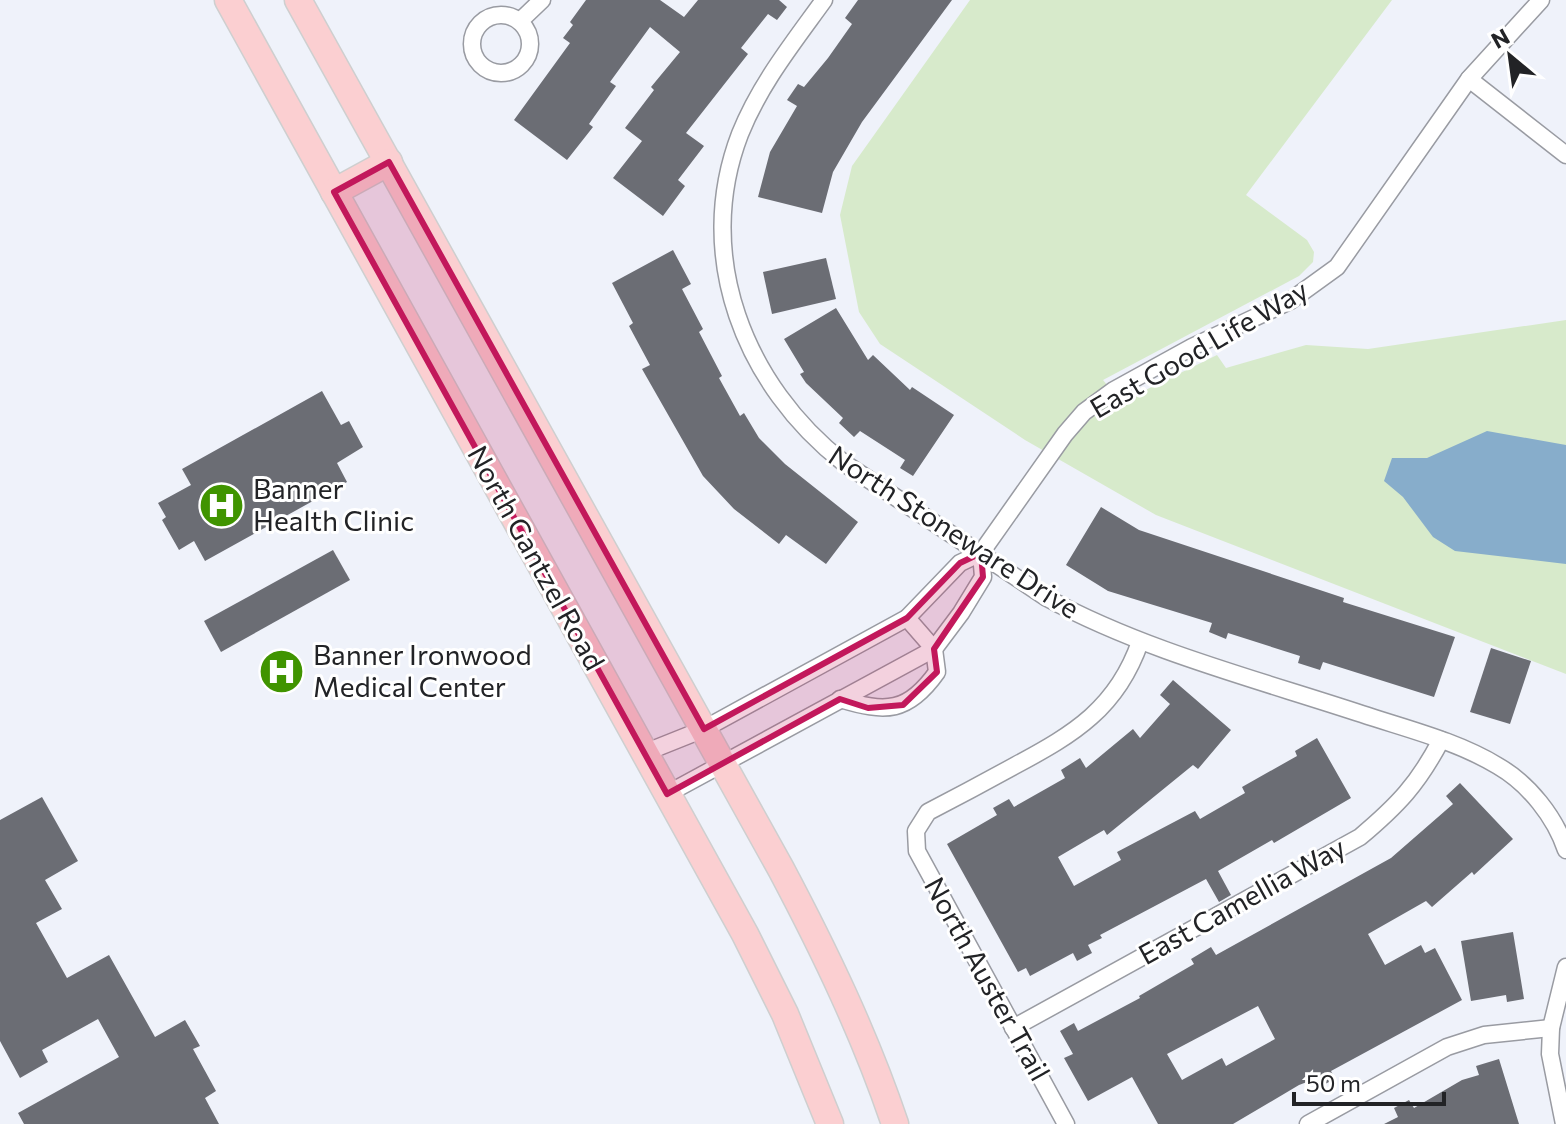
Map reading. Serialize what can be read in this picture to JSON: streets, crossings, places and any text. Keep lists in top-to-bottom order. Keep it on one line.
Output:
{"streets":{"main road":["North Gantzel Road"],"street":["East Good Life Way","North Stoneware Drive","East Camellia Way","North Auster Trail"]},"crossings":[["East Good Life Way","North Stoneware Drive"],["East Good Life Way","North Gantzel Road"],["North Stoneware Drive","East Camellia Way"],["North Stoneware Drive","North Auster Trail"],["East Camellia Way","North Auster Trail"]],"places":{"hospital":["Banner Health Clinic","Banner Ironwood Medical Center"]},"scale_bar":"50 m","north":"top left"}
